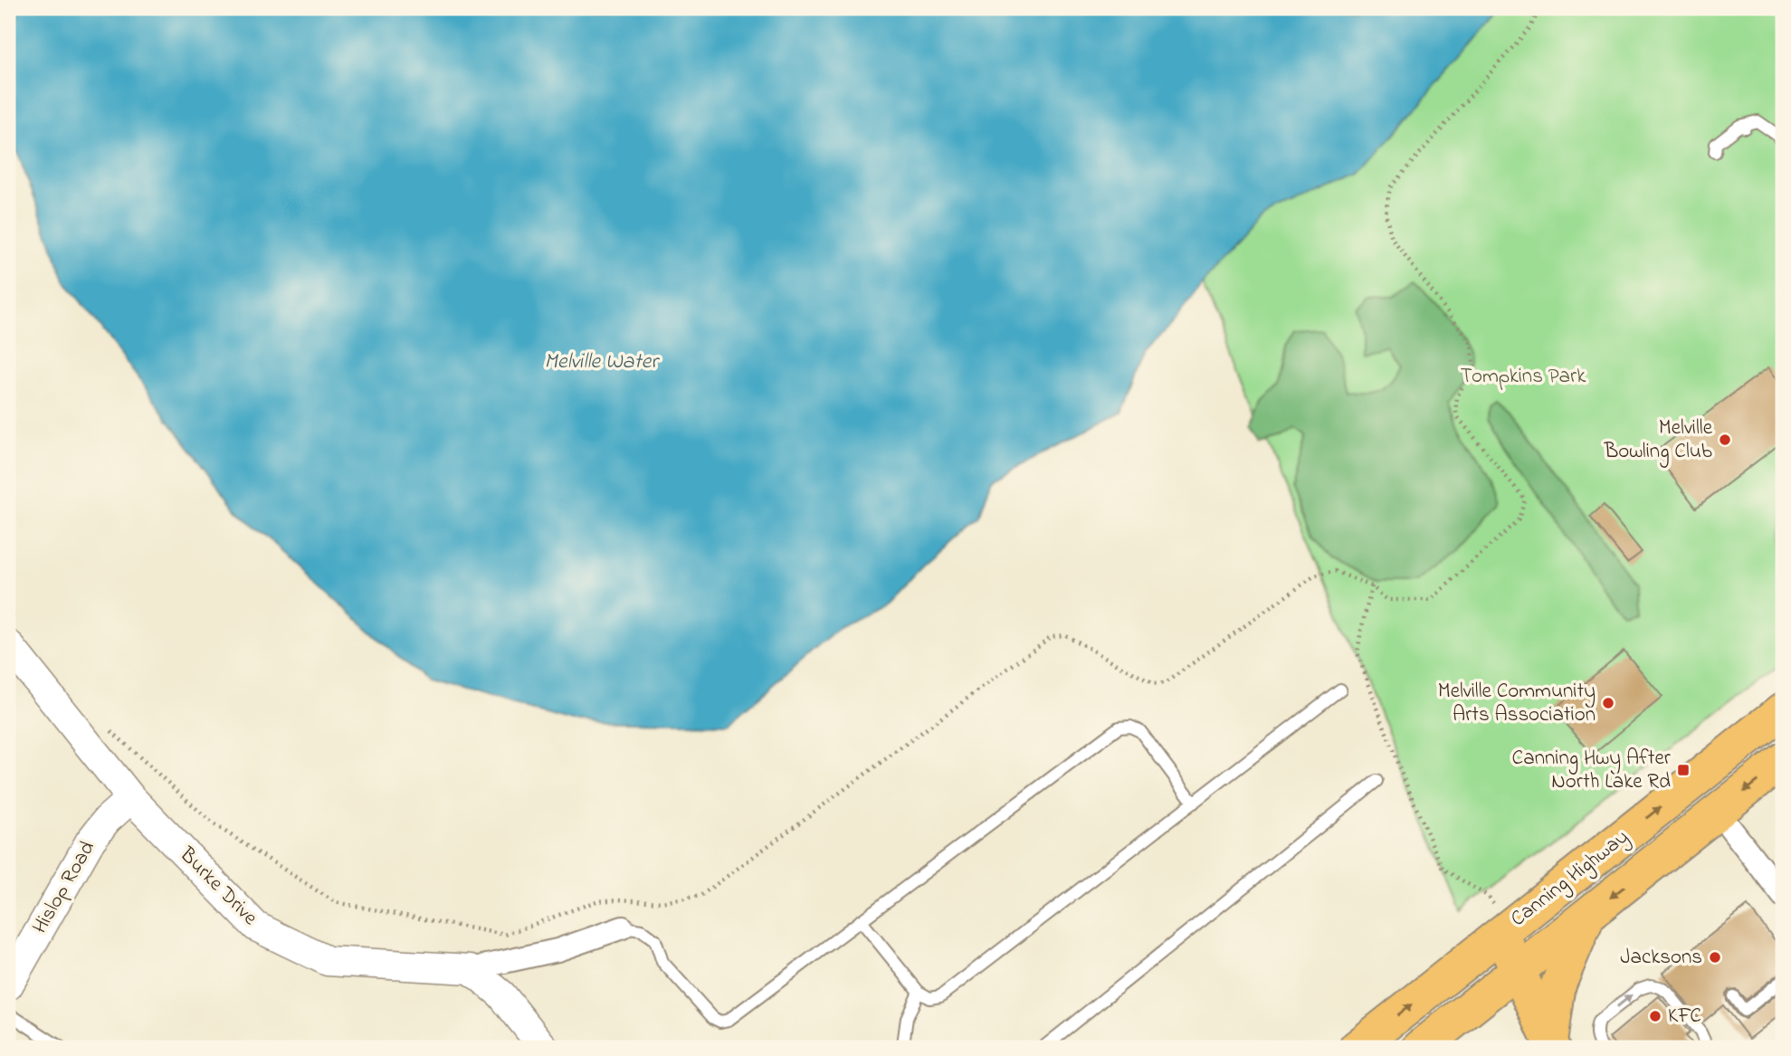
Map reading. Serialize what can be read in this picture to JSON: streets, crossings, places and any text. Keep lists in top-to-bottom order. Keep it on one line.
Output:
{"streets":{"main road":["Canning Highway"],"street":["Burke Drive","Hislop Road"]},"crossings":[["Burke Drive","Hislop Road"]],"water":["Melville Water"],"parks":["Tompkins Park"],"places":{"other":["Melville Bowling Club","Melville Community Arts Association","Jacksons","KFC"],"transit":["Canning Hwy After North Lake Rd"]}}
